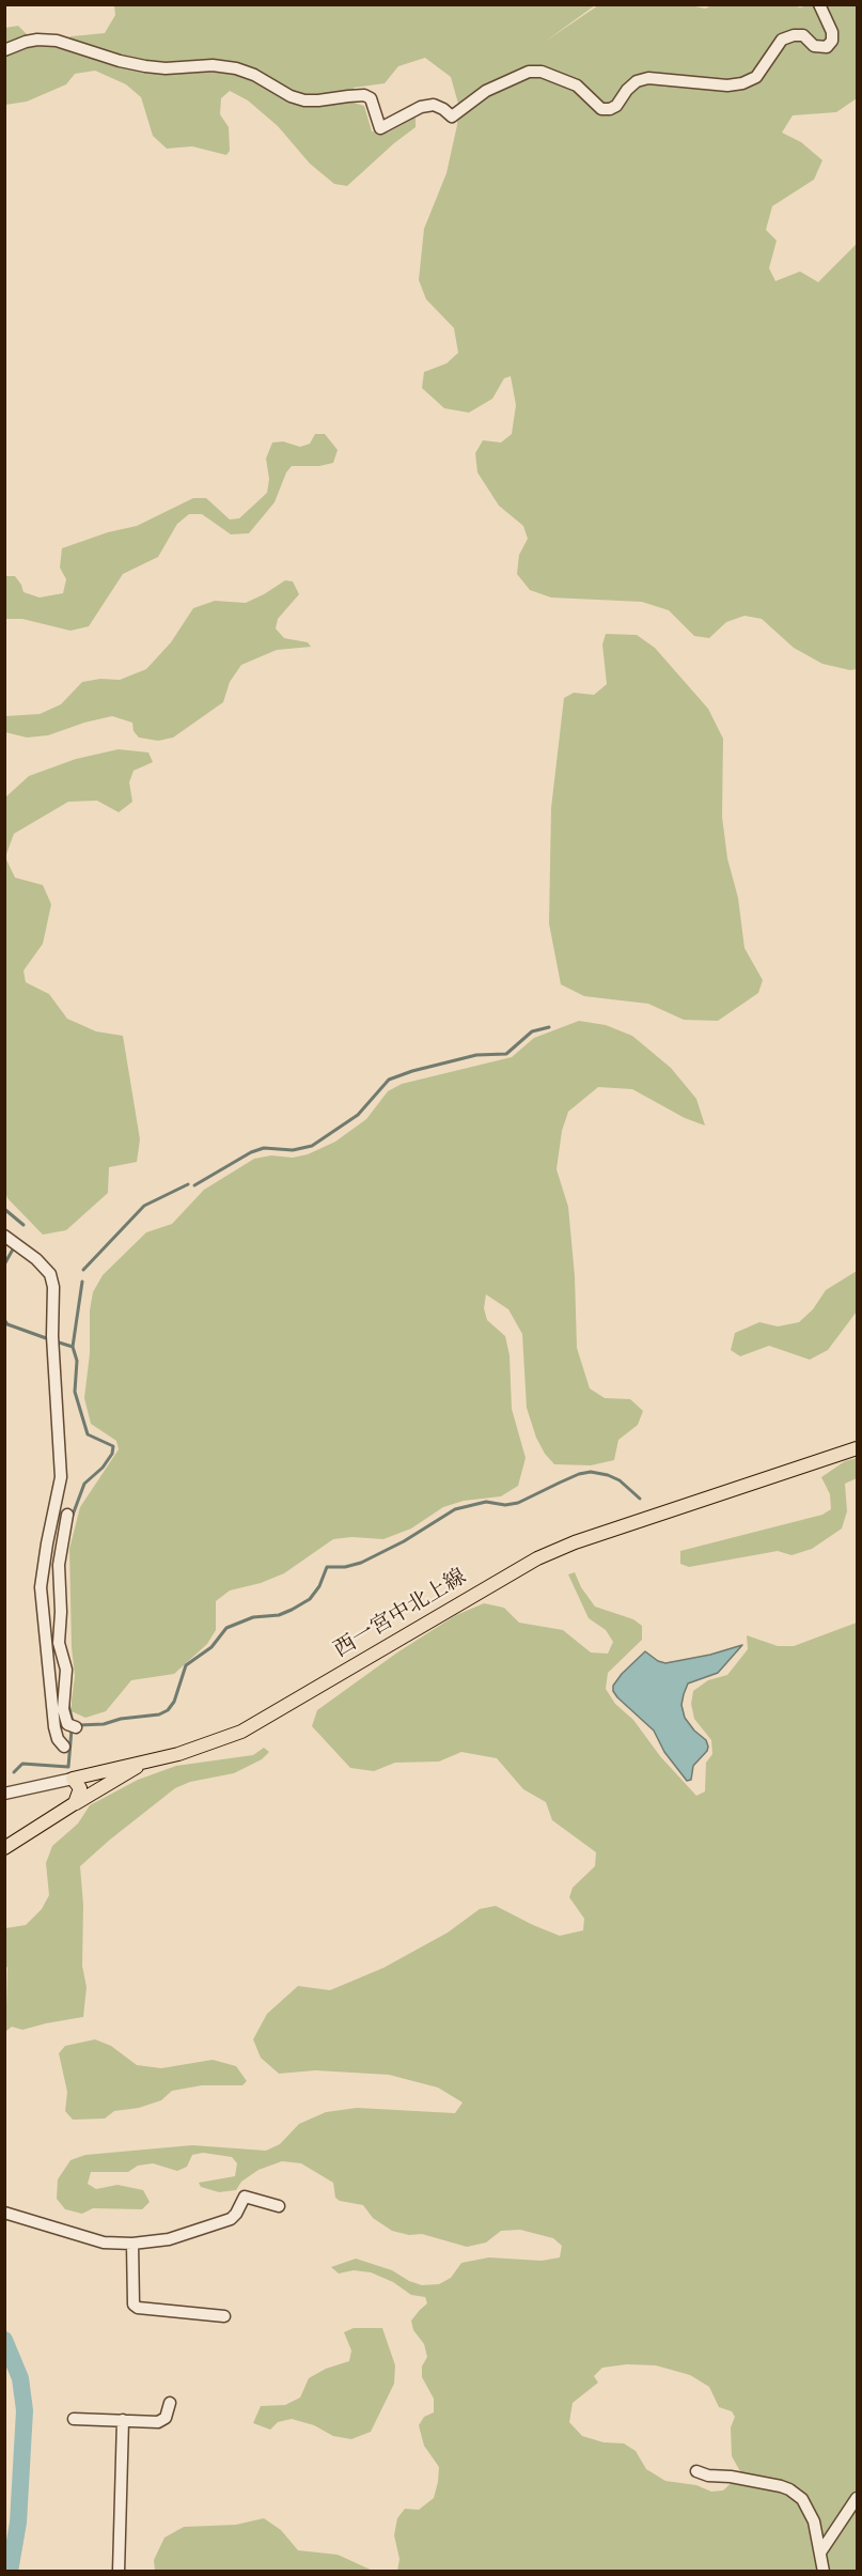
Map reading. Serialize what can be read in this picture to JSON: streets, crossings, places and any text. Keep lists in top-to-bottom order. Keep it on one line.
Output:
{"streets":{"main road":["西一宮中北上線"]}}
